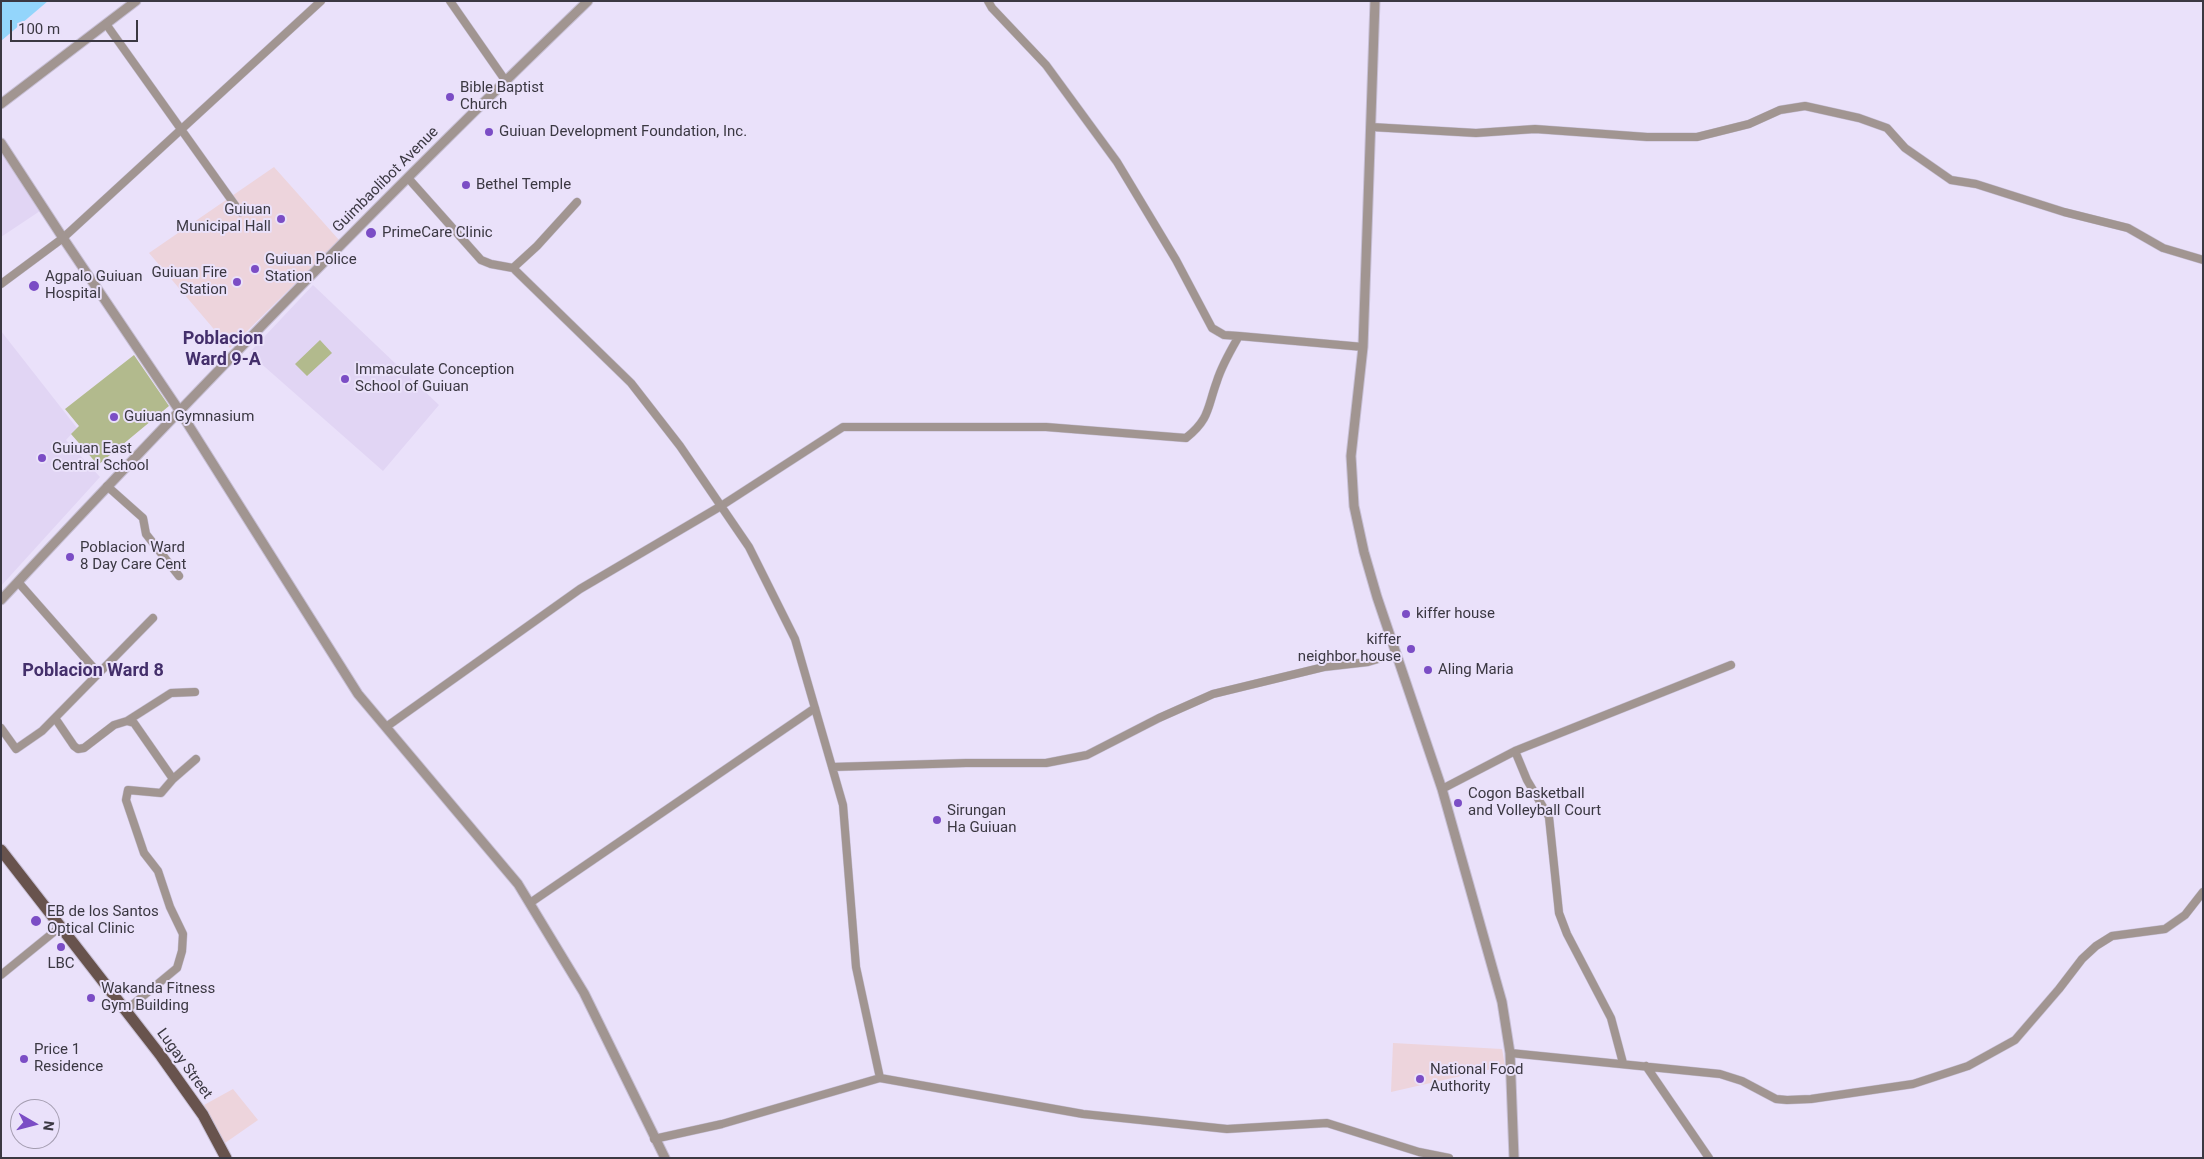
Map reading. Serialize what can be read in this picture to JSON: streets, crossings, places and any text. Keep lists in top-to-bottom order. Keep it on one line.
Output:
{"streets":{"main road":["Lugay Street"],"street":["Guimbaolibot Avenue"]},"districts":["Poblacion Ward 9-A","Poblacion Ward 8"],"places":["Bible Baptist Church","Guiuan Development Foundation, Inc.","Bethel Temple","Guiuan Municipal Hall","PrimeCare Clinic","Guiuan Police Station","Guiuan Fire Station","Agpalo Guiuan Hospital","Immaculate Conception School of Guiuan","Guiuan Gymnasium","Guiuan East Central School","Poblacion Ward 8 Day Care Cent","kiffer house","kiffer neighbor house","Aling Maria","Cogon Basketball and Volleyball Court","Sirungan Ha Guiuan","EB de los Santos Optical Clinic","LBC","Wakanda Fitness Gym Building","Price 1 Residence","National Food Authority"],"scale_bar":"100 m","north":"right"}
